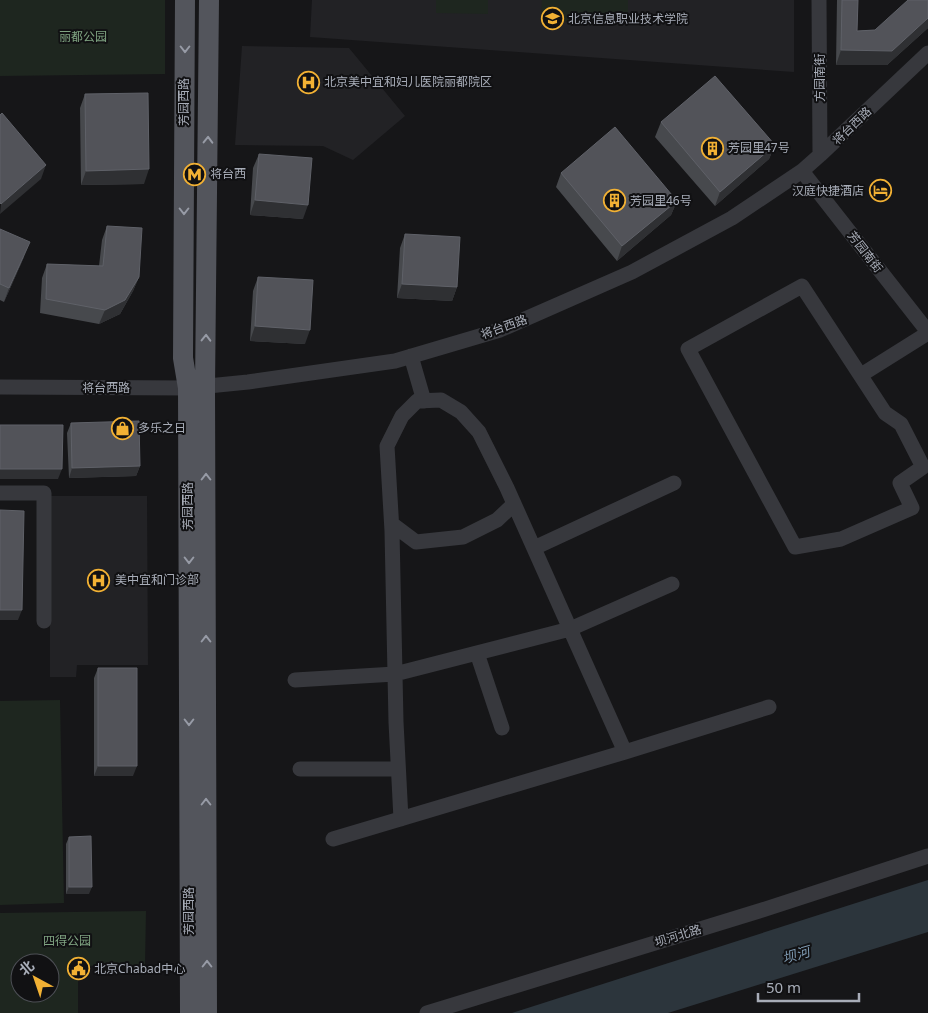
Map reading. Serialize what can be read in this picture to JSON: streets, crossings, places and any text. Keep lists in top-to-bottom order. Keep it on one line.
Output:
{"streets":{"main road":["芳园西路"],"street":["方园南街","将台西路","芳园南街","坝河北路"]},"crossings":[["方园南街","将台西路"],["芳园西路","将台西路"],["将台西路","芳园南街"]],"water":["坝河"],"parks":["丽都公园","四得公园"],"places":{"school or university":["北京信息职业技术学院"],"hospital":["北京美中宜和妇儿医院丽都院区","美中宜和门诊部"],"building":["芳园里47号","芳园里46号"],"metro station":["将台西"],"hotel":["汉庭快捷酒店"],"shop":["多乐之日"],"public building":["北京Chabad中心"]},"scale_bar":"50 m","north":"top left"}
